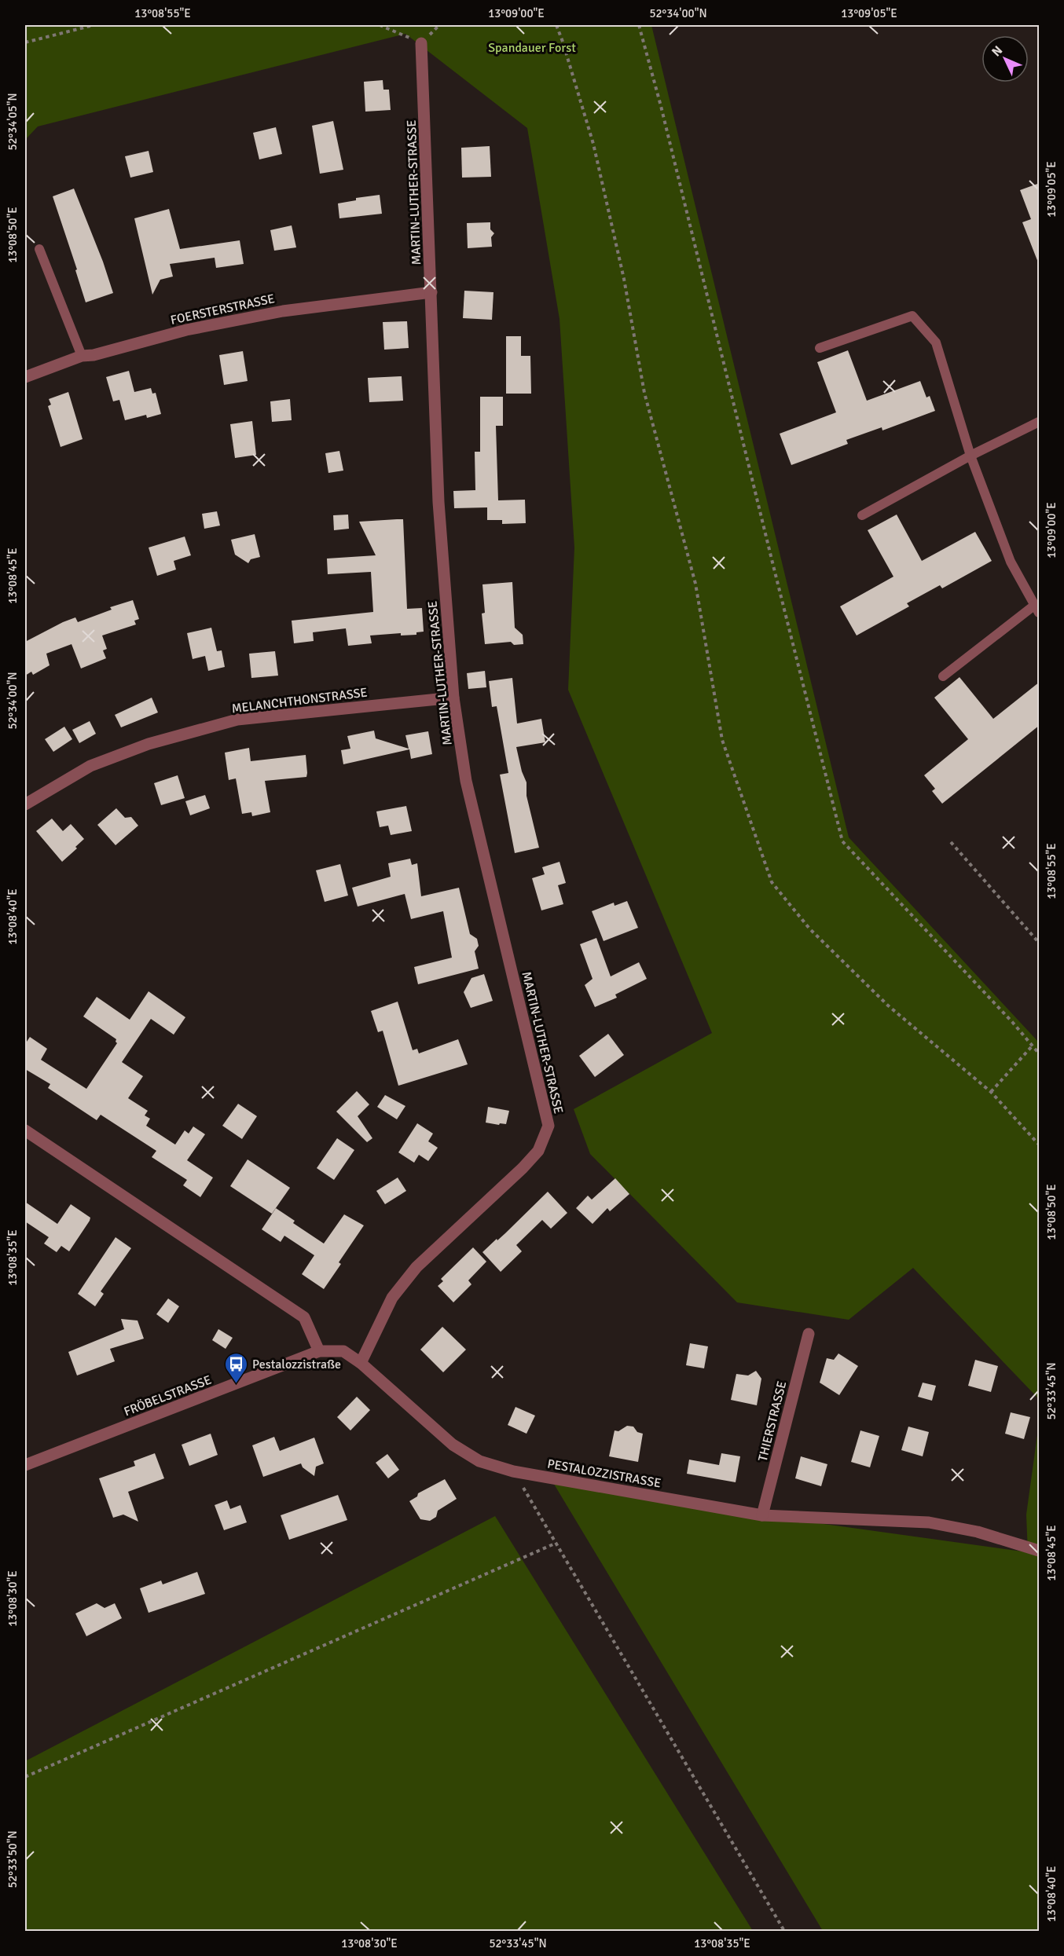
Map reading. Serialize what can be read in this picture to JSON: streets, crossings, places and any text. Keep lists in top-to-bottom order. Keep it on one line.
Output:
{"streets":{"street":["MARTIN-LUTHER-STRASSE","FOERSTERSTRASSE","MELANCHTHONSTRASSE","FRÖBELSTRASSE","THIERSTRASSE","PESTALOZZISTRASSE"]},"crossings":[["MARTIN-LUTHER-STRASSE","FOERSTERSTRASSE"],["MARTIN-LUTHER-STRASSE","MELANCHTHONSTRASSE"],["MARTIN-LUTHER-STRASSE","PESTALOZZISTRASSE"],["FRÖBELSTRASSE","PESTALOZZISTRASSE"],["THIERSTRASSE","PESTALOZZISTRASSE"]],"parks":["Spandauer Forst"],"places":{"bus stop":["Pestalozzistraße"]},"north":"top left","coordinates":["13°08'55\"E","13°09'00\"E","52°34'00\"N","13°09'05\"E","52°34'05\"N","13°08'50\"E","13°08'45\"E","13°08'40\"E","13°08'35\"E","52°33'45\"N","13°08'30\"E","52°33'50\"N"]}
